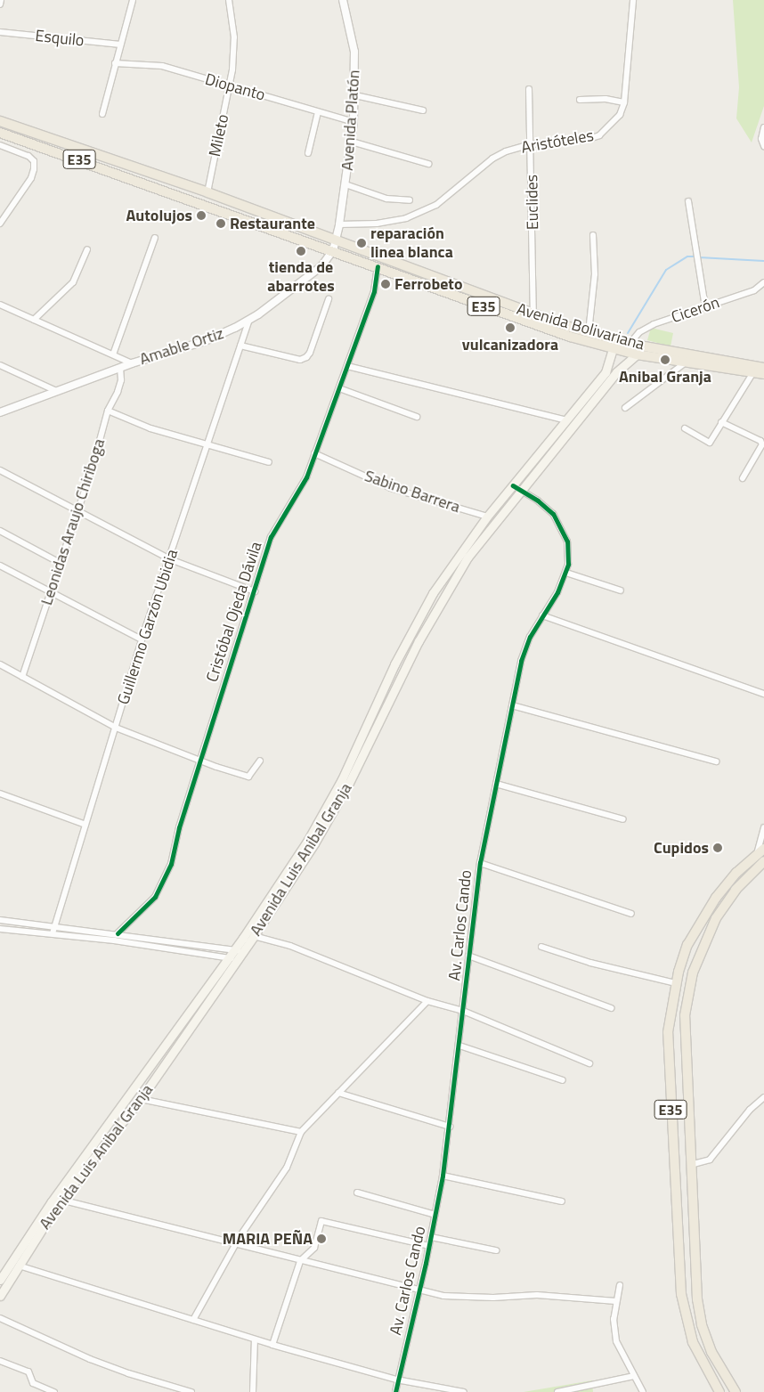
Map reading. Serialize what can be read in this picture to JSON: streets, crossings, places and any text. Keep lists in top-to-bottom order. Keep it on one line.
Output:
{"streets":{"highway":["E35","Avenida Bolivariana"],"main road":["Avenida Luis Anibal Granja"],"street":["Esquilo","Diopanto","Avenida Platón","Mileto","Aristóteles","Euclides","Cicerón","Amable Ortiz","Sabino Barrera","Leonidas Araujo Chiriboga","Cristóbal Ojeda Dávila","Guillermo Garzón Ubidia","Av. Carlos Cando"]},"crossings":[["Diopanto","Avenida Platón"],["Diopanto","Mileto"],["Avenida Platón","Aristóteles"],["Avenida Platón","Avenida Bolivariana"],["Avenida Platón","Amable Ortiz"],["Mileto","Avenida Bolivariana"],["Aristóteles","Euclides"],["Euclides","Avenida Bolivariana"],["Cicerón","Avenida Bolivariana"],["Avenida Bolivariana","Amable Ortiz"],["Avenida Bolivariana","Cristóbal Ojeda Dávila"],["Avenida Bolivariana","Avenida Luis Anibal Granja"],["Amable Ortiz","Leonidas Araujo Chiriboga"],["Amable Ortiz","Guillermo Garzón Ubidia"],["Sabino Barrera","Cristóbal Ojeda Dávila"],["Sabino Barrera","Avenida Luis Anibal Granja"],["Avenida Luis Anibal Granja","Av. Carlos Cando"]],"places":["Autolujos","Restaurante","reparación linea blanca","tienda de abarrotes","Ferrobeto","vulcanizadora","Anibal Granja","Cupidos","MARIA PEÑA"]}
